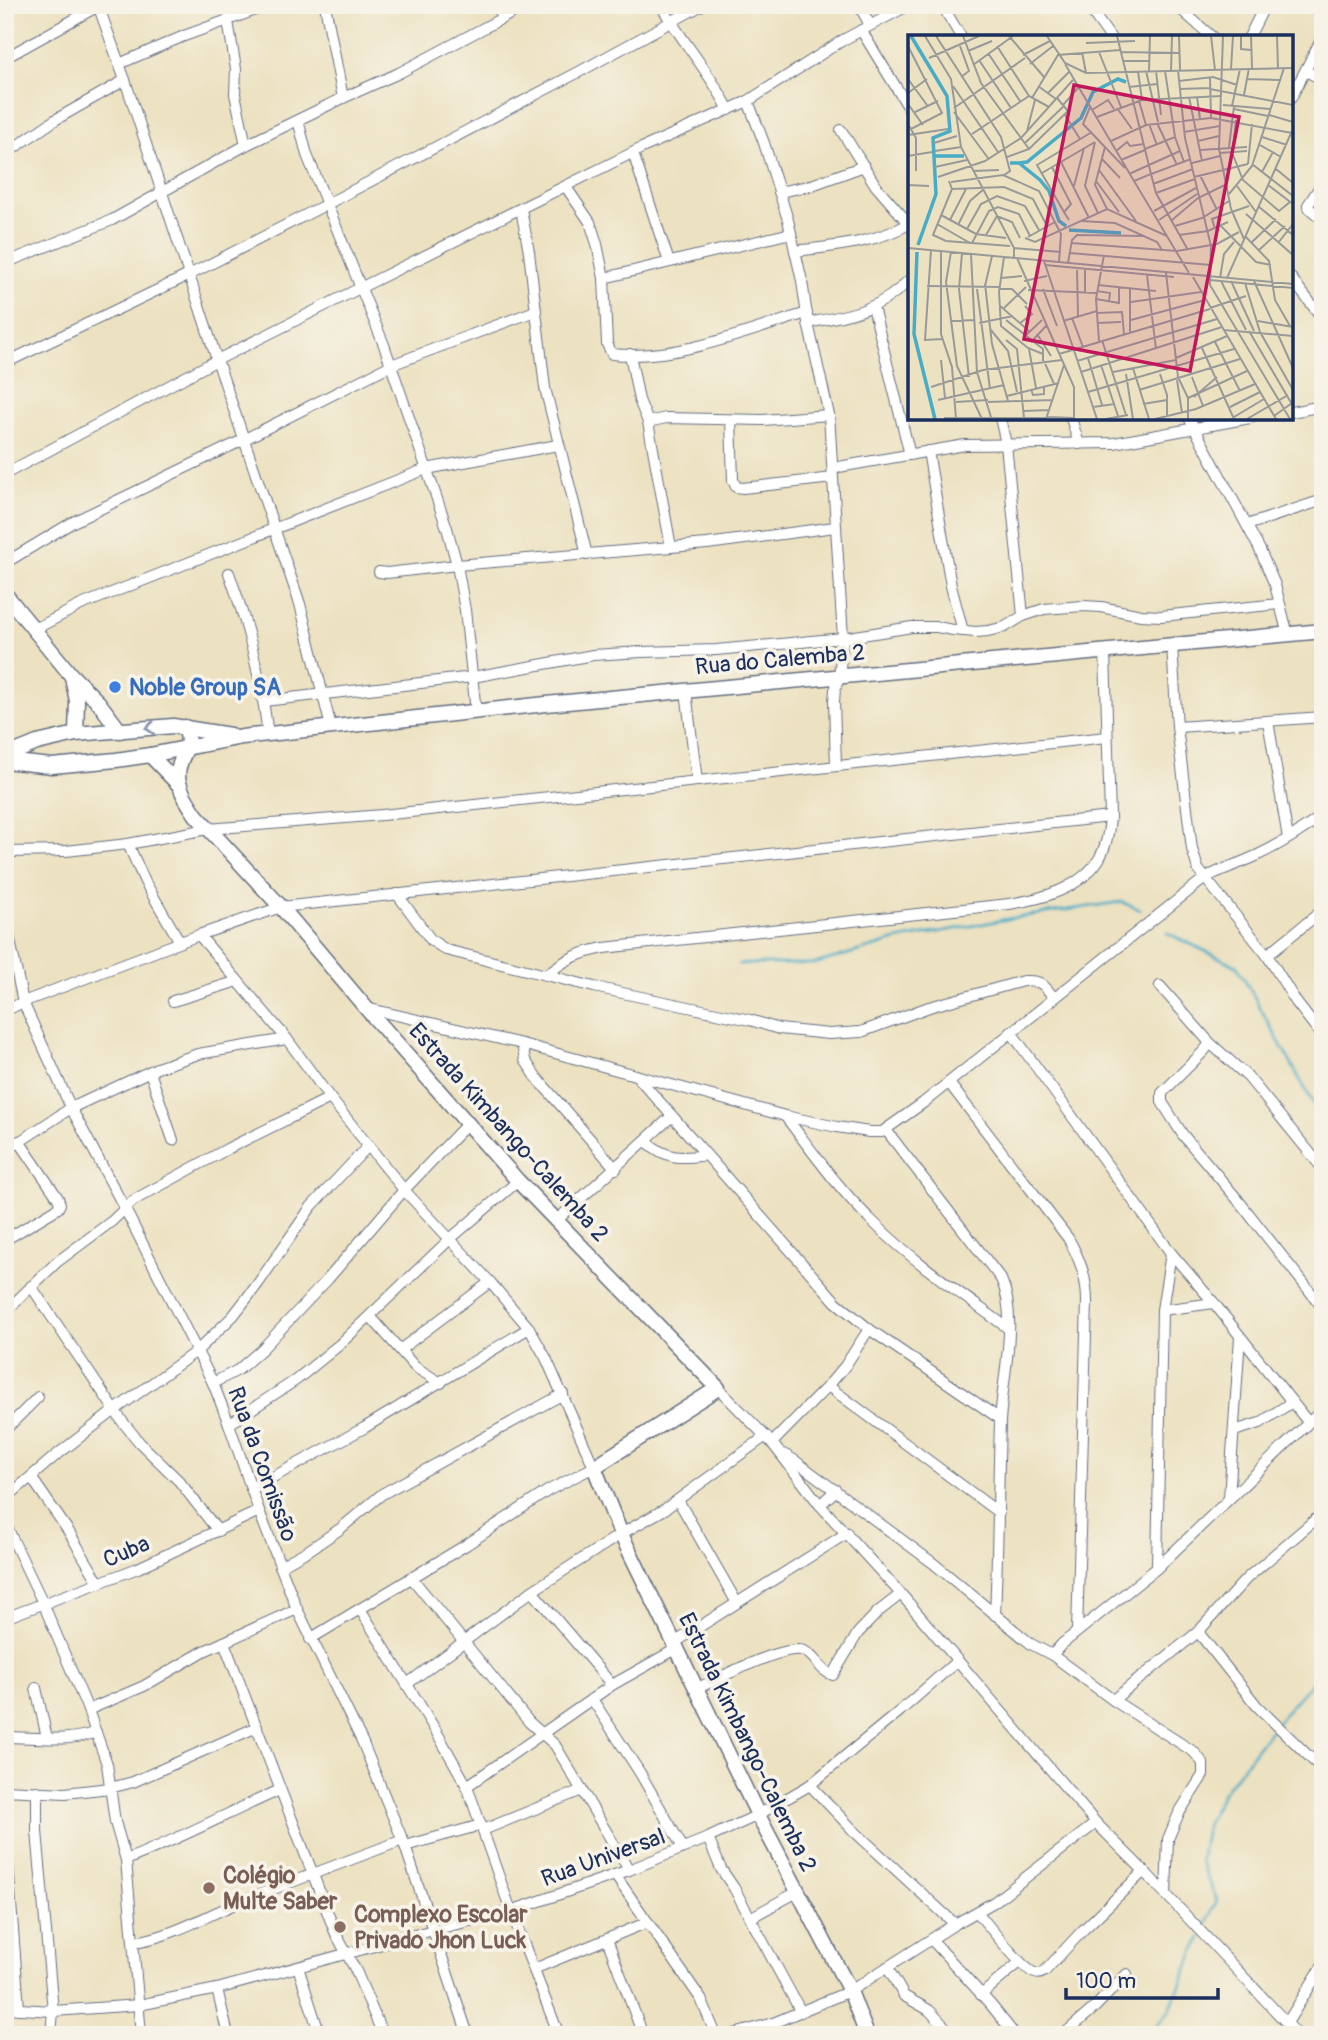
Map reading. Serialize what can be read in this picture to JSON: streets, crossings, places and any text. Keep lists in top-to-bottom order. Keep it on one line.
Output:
{"streets":{"main road":["Rua do Calemba 2","Estrada Kimbango-Calemba 2"],"street":["Rua da Comissão","Cuba","Rua Universal"]},"crossings":[["Rua do Calemba 2","Estrada Kimbango-Calemba 2"],["Estrada Kimbango-Calemba 2","Rua Universal"],["Rua da Comissão","Cuba"],["Rua da Comissão","Rua Universal"]],"places":["Noble Group SA","Colégio Multe Saber","Complexo Escolar Privado Jhon Luck"],"scale_bar":"100 m"}
